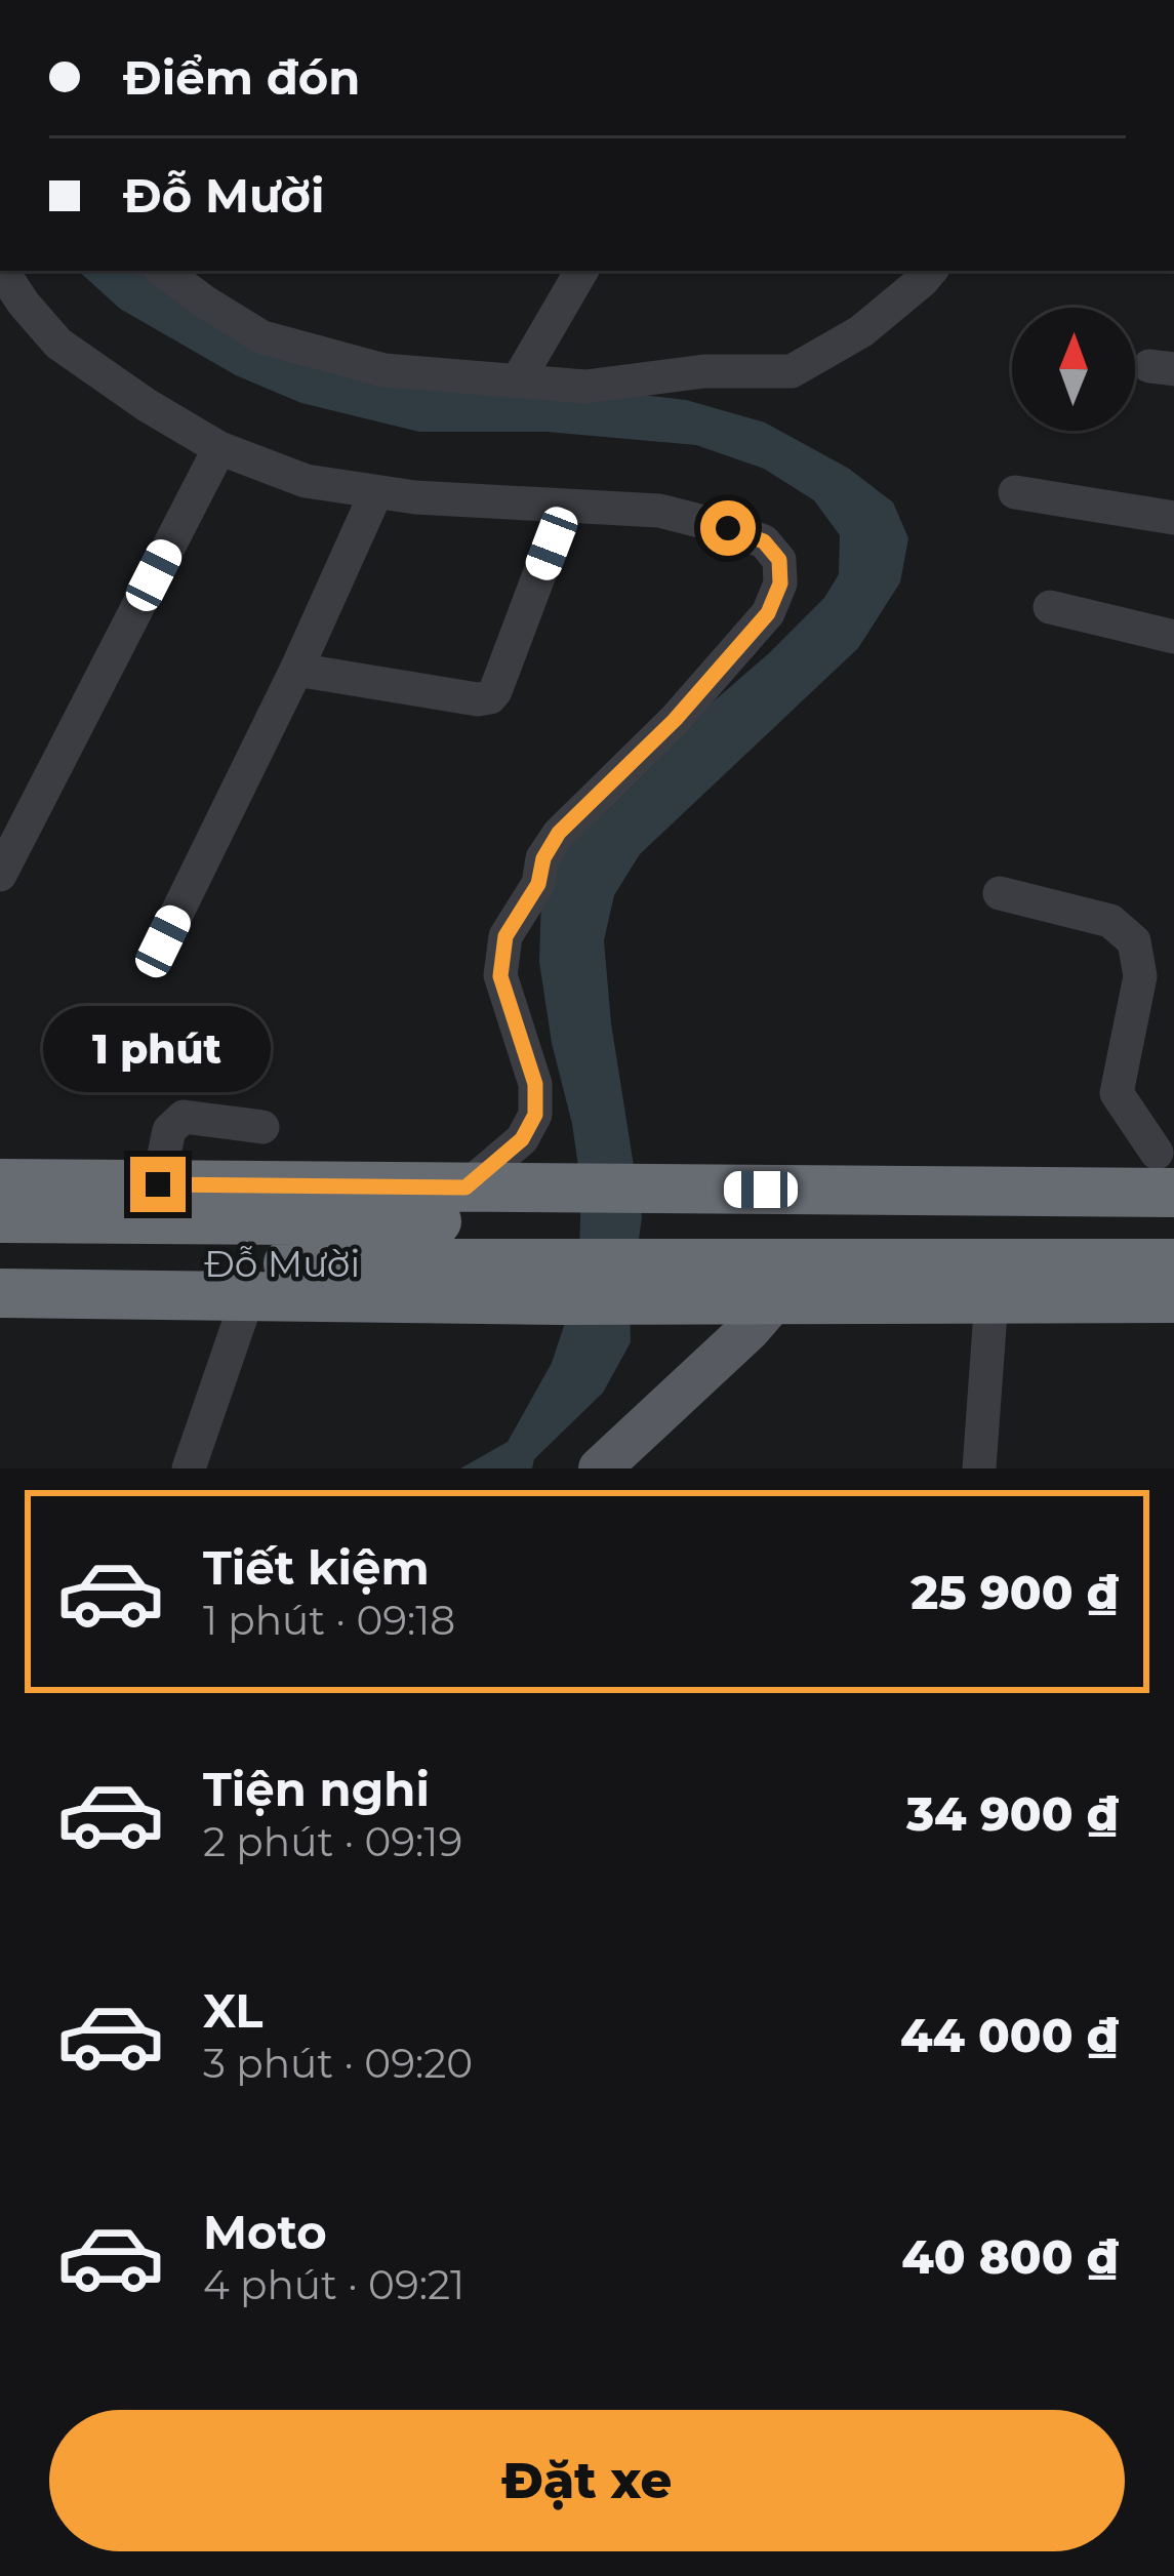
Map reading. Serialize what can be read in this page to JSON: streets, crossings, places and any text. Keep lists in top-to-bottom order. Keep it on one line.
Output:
{"streets":{"highway":["Đỗ Mười"]},"north":"top","page":{"banner":["Điểm đón","Đỗ Mười"],"bubble":"1 phút","list":[{"name":"Tiết kiệm","note":"1 phút · 09:18","value":"25 900 ₫"},{"name":"Tiện nghi","note":"2 phút · 09:19","value":"34 900 ₫"},{"name":"XL","note":"3 phút · 09:20","value":"44 000 ₫"},{"name":"Moto","note":"4 phút · 09:21","value":"40 800 ₫"}],"buttons":"Đặt xe"}}
